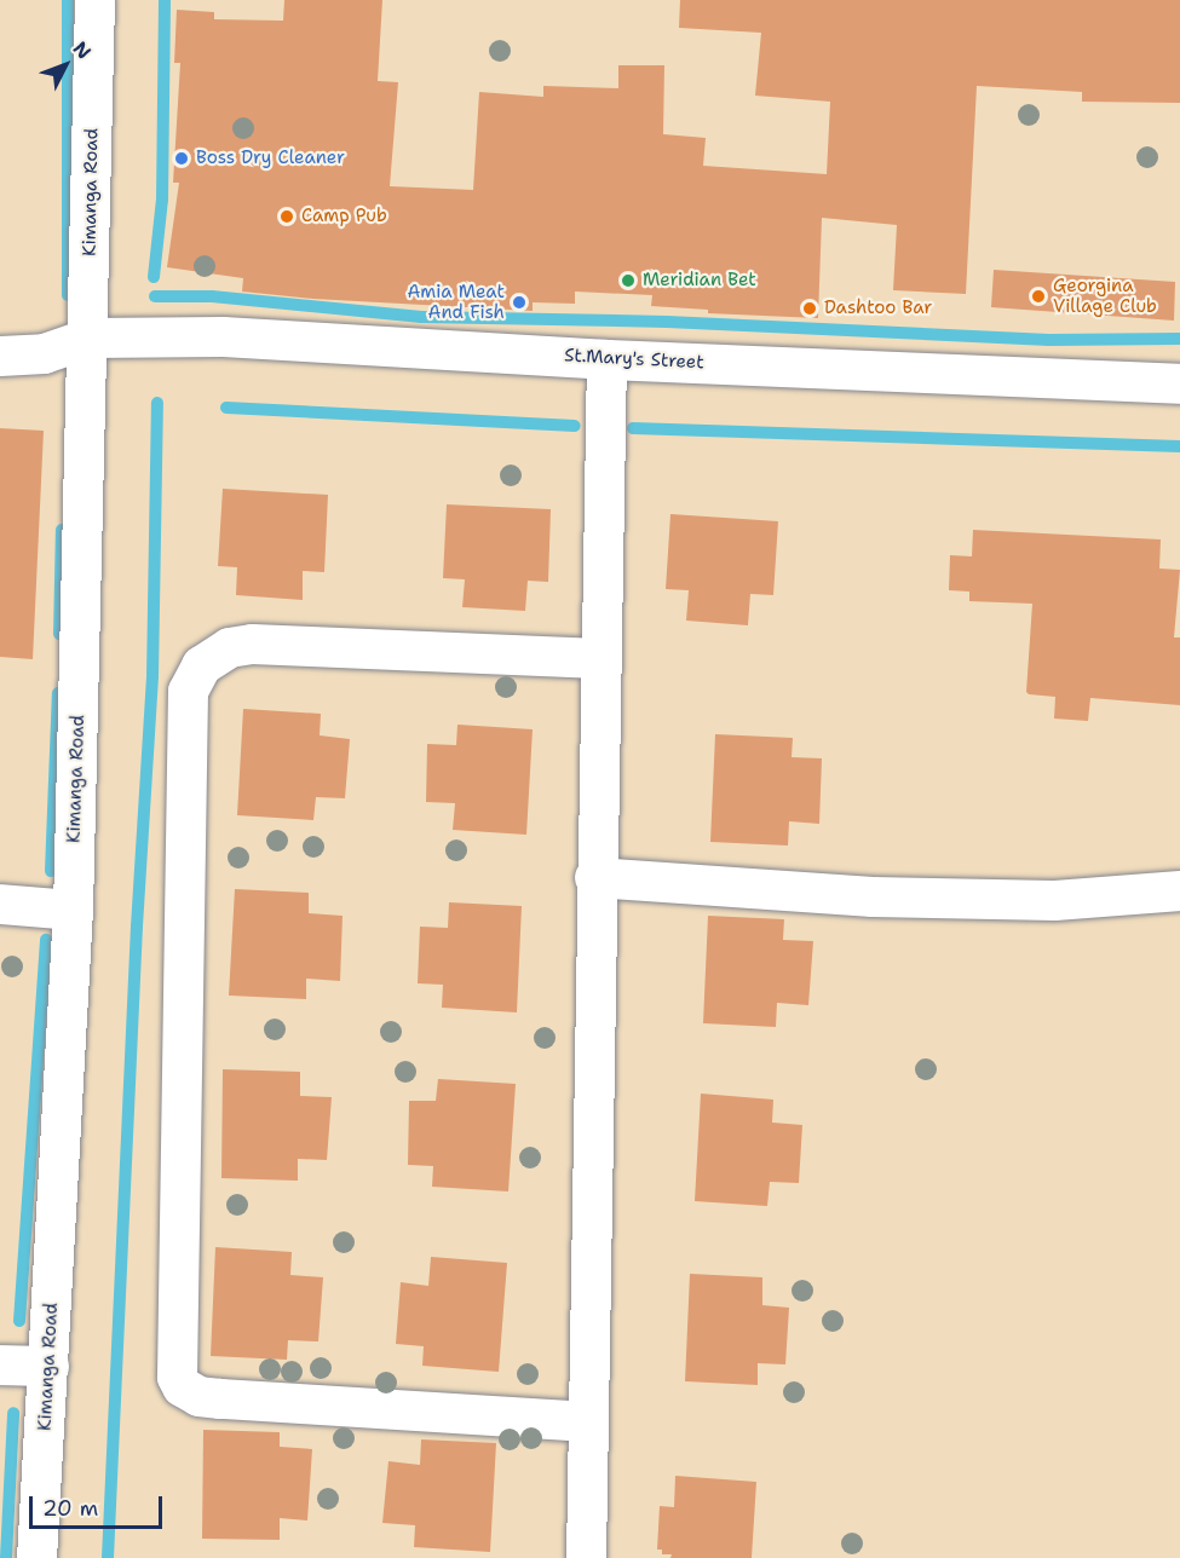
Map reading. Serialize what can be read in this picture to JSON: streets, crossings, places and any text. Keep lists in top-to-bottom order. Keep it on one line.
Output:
{"streets":{"street":["Kimanga Road","St.Mary's Street"]},"crossings":[["Kimanga Road","St.Mary's Street"]],"places":["Boss Dry Cleaner","Camp Pub","Meridian Bet","Georgina Village Club","Amia Meat And Fish","Dashtoo Bar"],"scale_bar":"20 m","north":"top right"}
